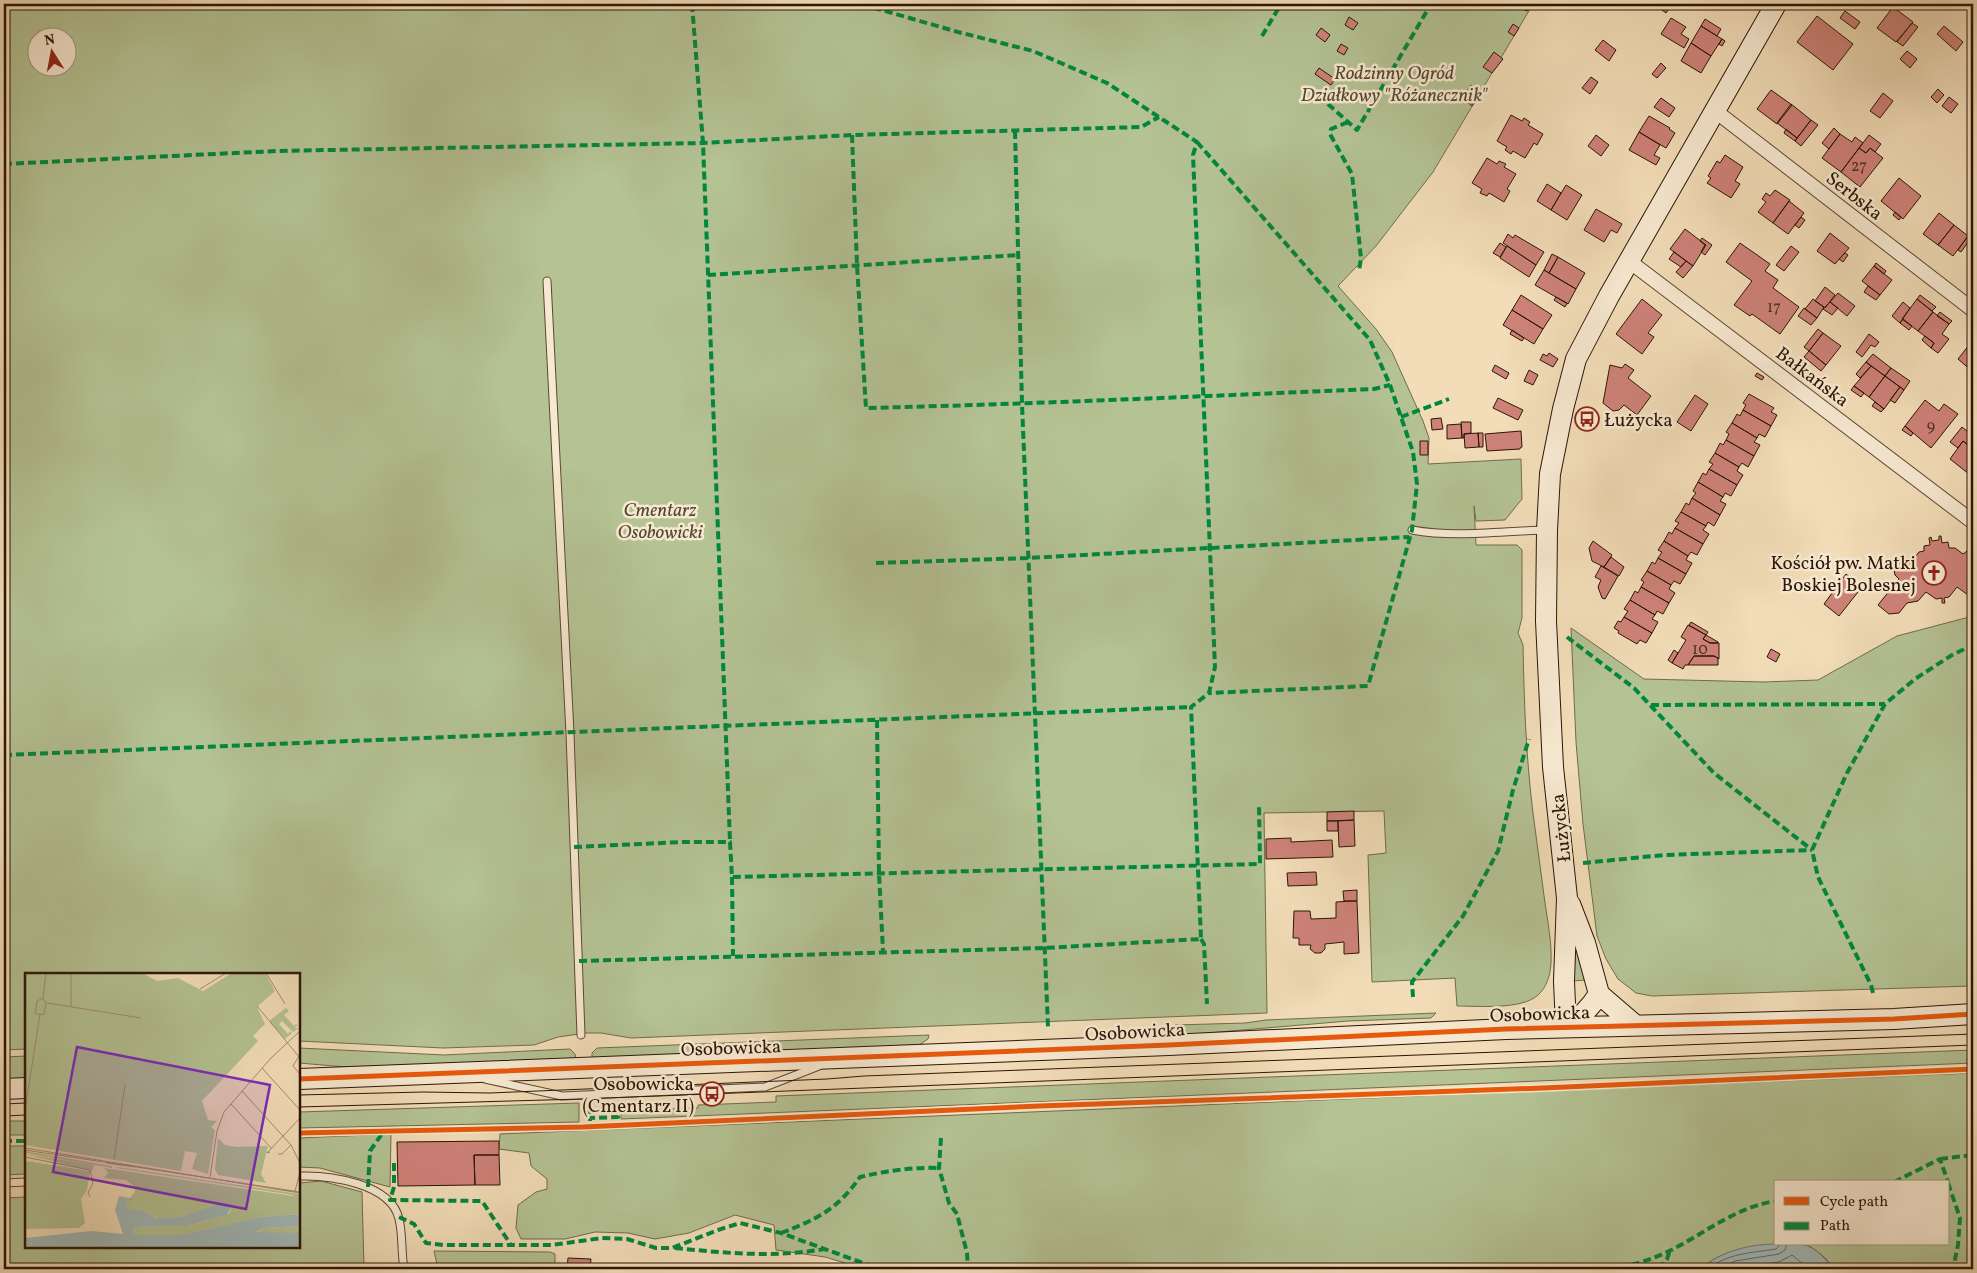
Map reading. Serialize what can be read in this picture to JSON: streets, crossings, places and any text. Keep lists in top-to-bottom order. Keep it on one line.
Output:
{"streets":{"street":["Serbska","Bałkańska","Łużycka","Osobowicka"]},"crossings":[["Serbska","Łużycka"],["Bałkańska","Łużycka"],["Łużycka","Osobowicka"]],"parks":["Rodzinny Ogród Działkowy \"Różanecznik\"","Cmentarz Osobowicki"],"places":{"bus stop":["Łużycka","Osobowicka (Cmentarz II)"],"church":["Kościół pw. Matki Boskiej Bolesnej"]},"house_numbers":["27","17","9","10"],"legend":["Cycle path","Path"],"north":"top"}
